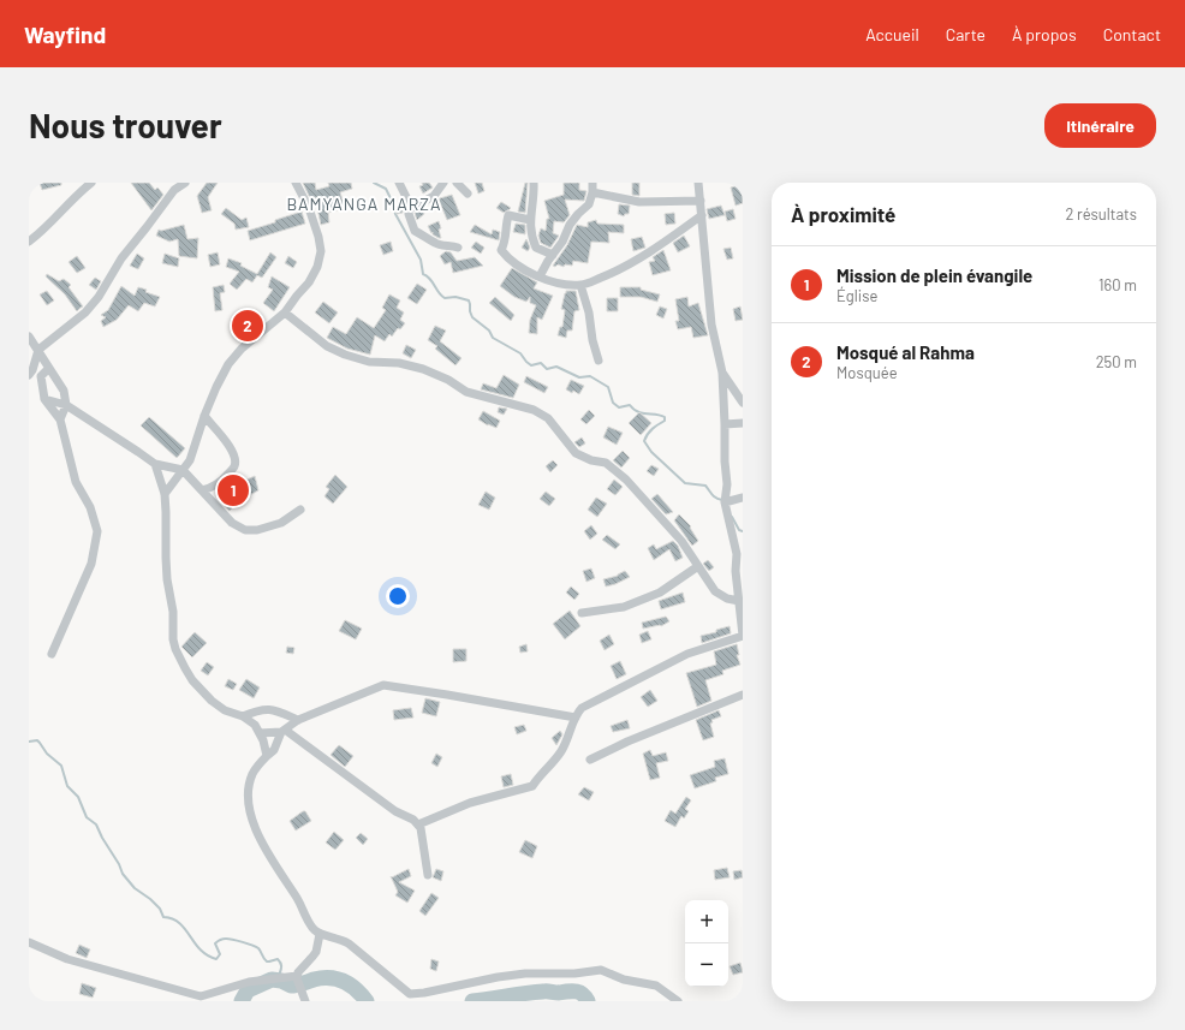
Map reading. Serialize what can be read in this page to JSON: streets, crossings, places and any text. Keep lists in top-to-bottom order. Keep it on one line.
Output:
{"districts":["BAMYANGA MARZA"],"page":{"header":"Wayfind","nav":["Accueil","Carte","À propos","Contact"],"buttons":"Itinéraire","title":"Nous trouver","heading":["À proximité","2 résultats"],"list":[{"mark":"1","name":"Mission de plein évangile","note":"Église","value":"160 m"},{"mark":"2","name":"Mosqué al Rahma","note":"Mosquée","value":"250 m"}],"pins":["2","1"],"map_buttons":["+","−"]}}
